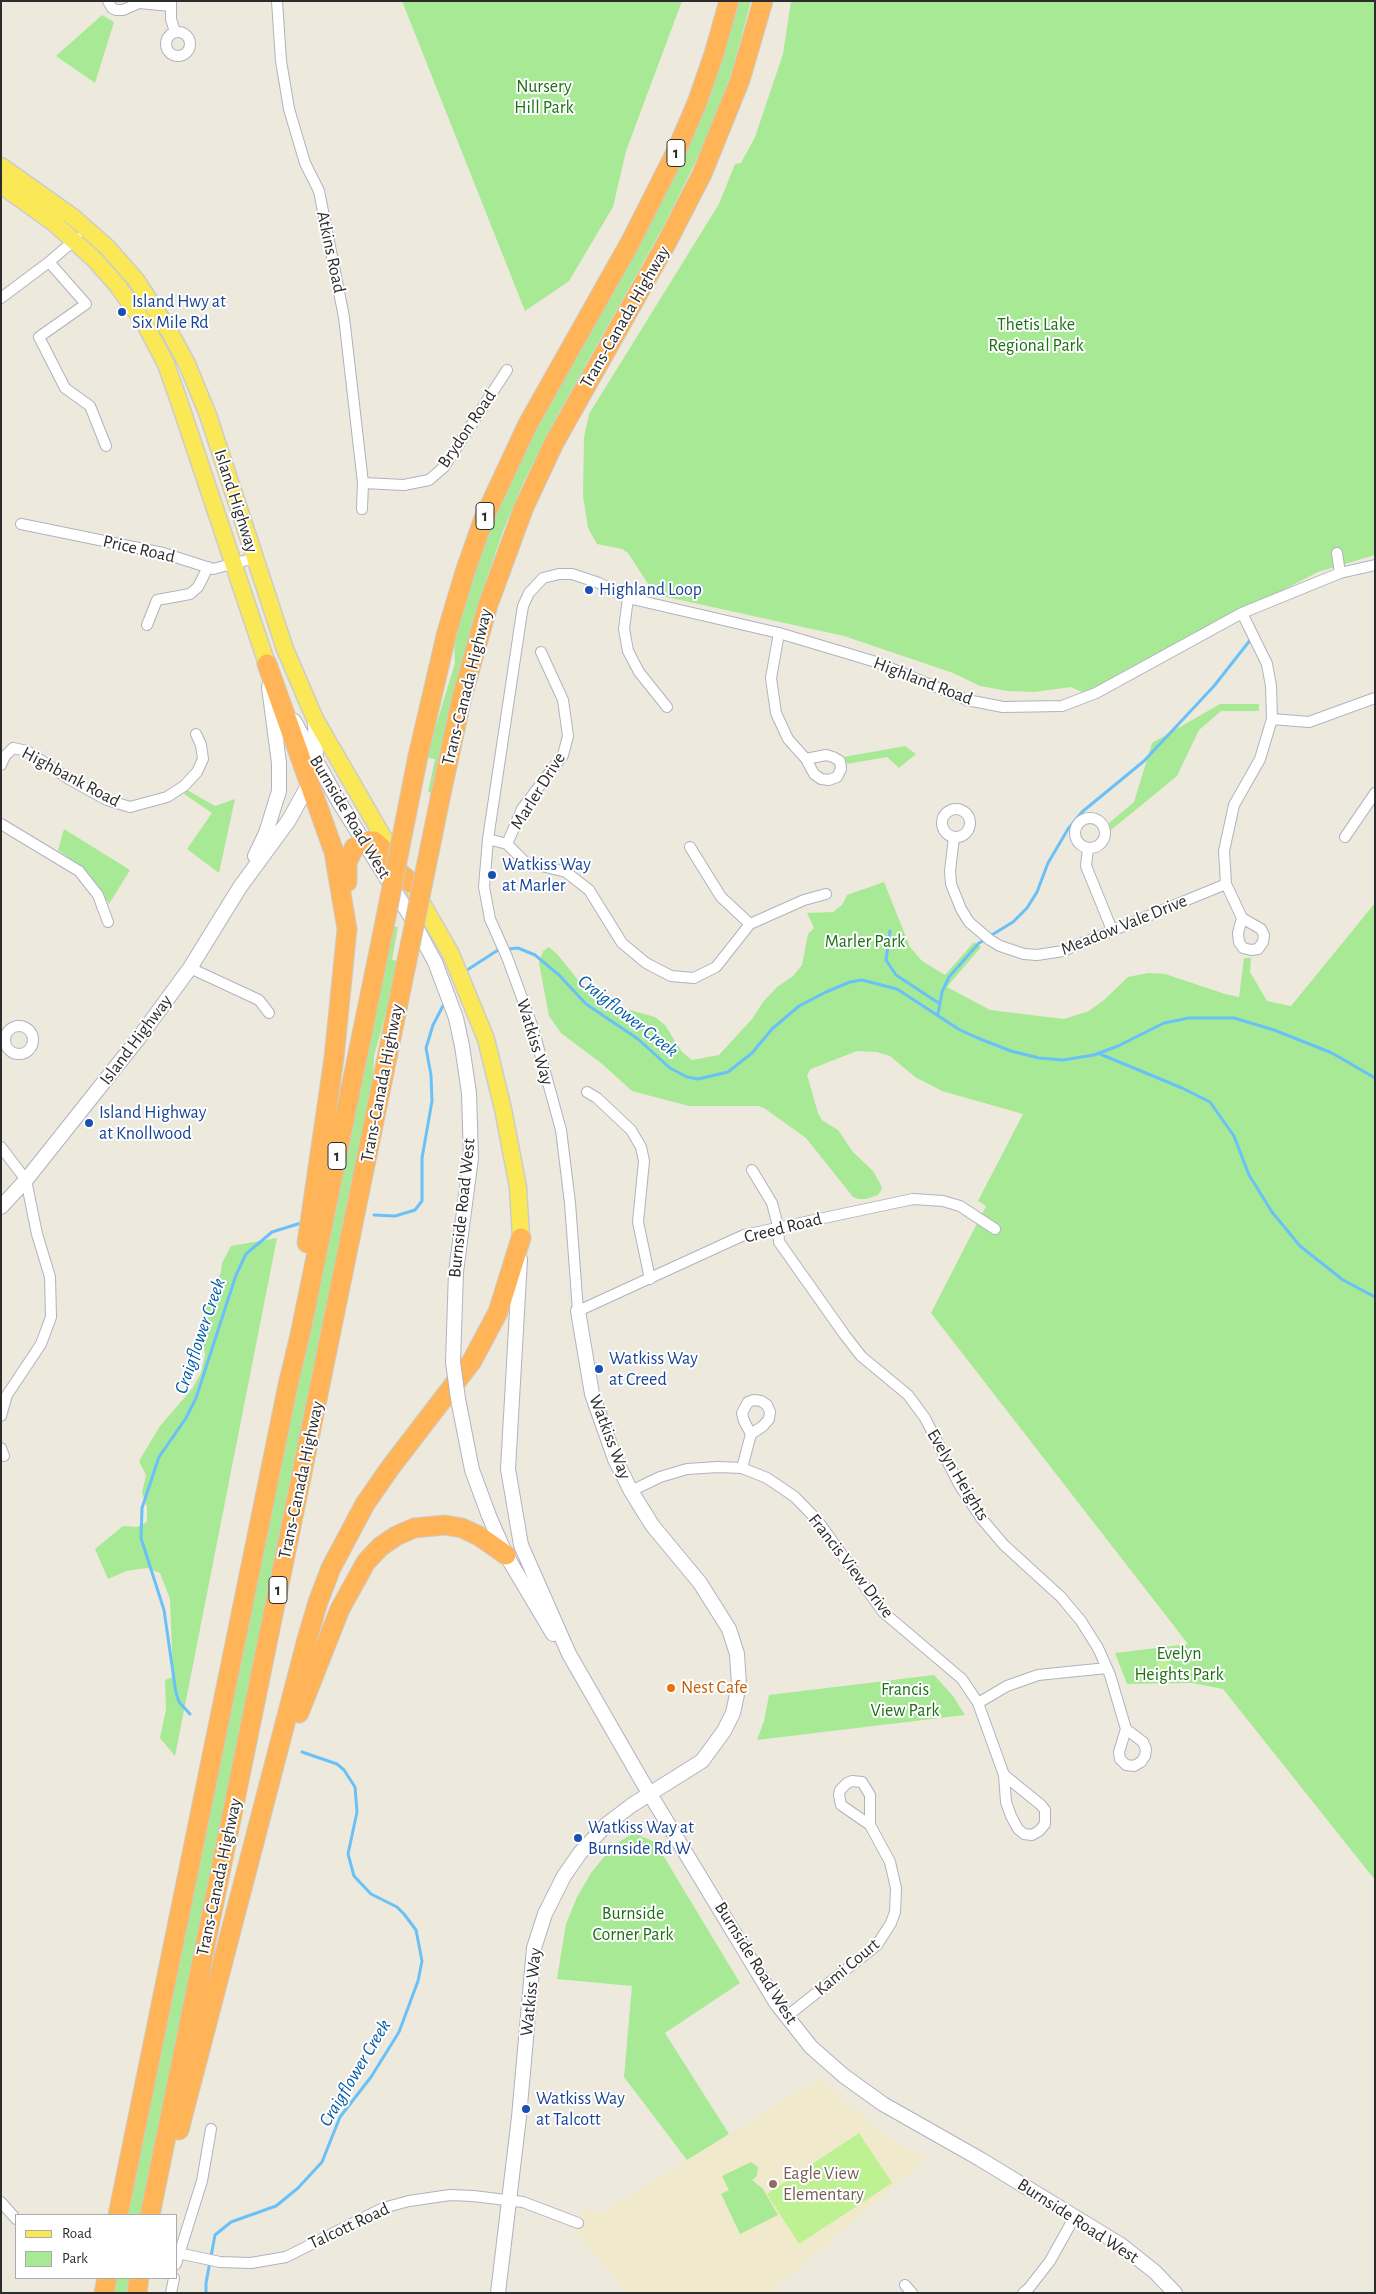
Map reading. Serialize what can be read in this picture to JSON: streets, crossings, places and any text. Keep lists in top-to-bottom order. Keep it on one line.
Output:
{"streets":{"highway":["1","Trans-Canada Highway"],"main road":["Island Highway","Burnside Road West"],"street":["Atkins Road","Brydon Road","Price Road","Highland Road","Highbank Road","Marler Drive","Meadow Vale Drive","Watkiss Way","Creed Road","Evelyn Heights","Francis View Drive","Kami Court","Talcott Road"]},"crossings":[["Atkins Road","Brydon Road"],["Island Highway","Price Road"],["Island Highway","Burnside Road West"],["Highland Road","Watkiss Way"],["Marler Drive","Watkiss Way"],["Burnside Road West","Watkiss Way"],["Burnside Road West","Kami Court"],["Watkiss Way","Creed Road"],["Watkiss Way","Francis View Drive"],["Watkiss Way","Talcott Road"],["Creed Road","Evelyn Heights"]],"water":["Craigflower Creek"],"parks":["Nursery Hill Park","Thetis Lake Regional Park","Marler Park","Evelyn Heights Park","Francis View Park","Burnside Corner Park"],"places":["Island Hwy at Six Mile Rd","Highland Loop","Watkiss Way at Marler","Island Highway at Knollwood","Watkiss Way at Creed","Nest Cafe","Watkiss Way at Burnside Rd W","Watkiss Way at Talcott","Eagle View Elementary"],"legend":["Road","Park"]}
